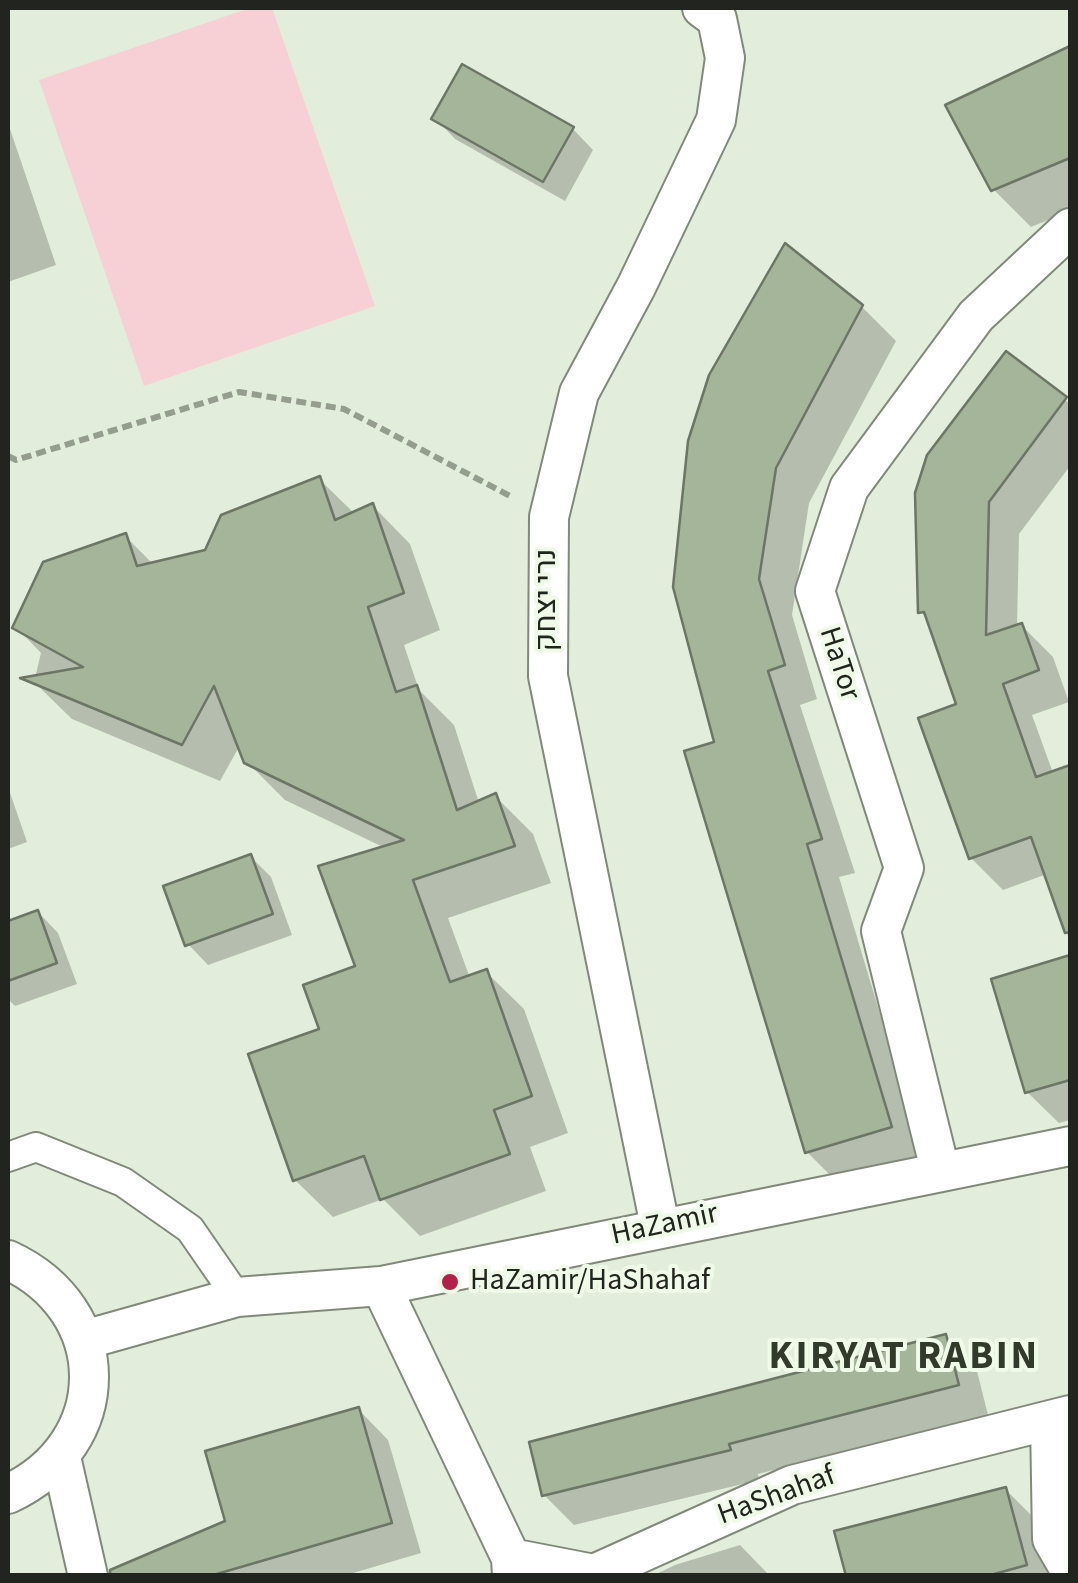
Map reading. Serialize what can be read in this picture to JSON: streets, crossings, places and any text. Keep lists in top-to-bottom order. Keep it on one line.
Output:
{"streets":{"street":["נרי יצחק","HaTor","HaZamir","HaShahaf"]},"crossings":[["נרי יצחק","HaZamir"],["HaTor","HaZamir"],["HaZamir","HaShahaf"]],"districts":["KIRYAT RABIN"],"places":["HaZamir/HaShahaf"]}
